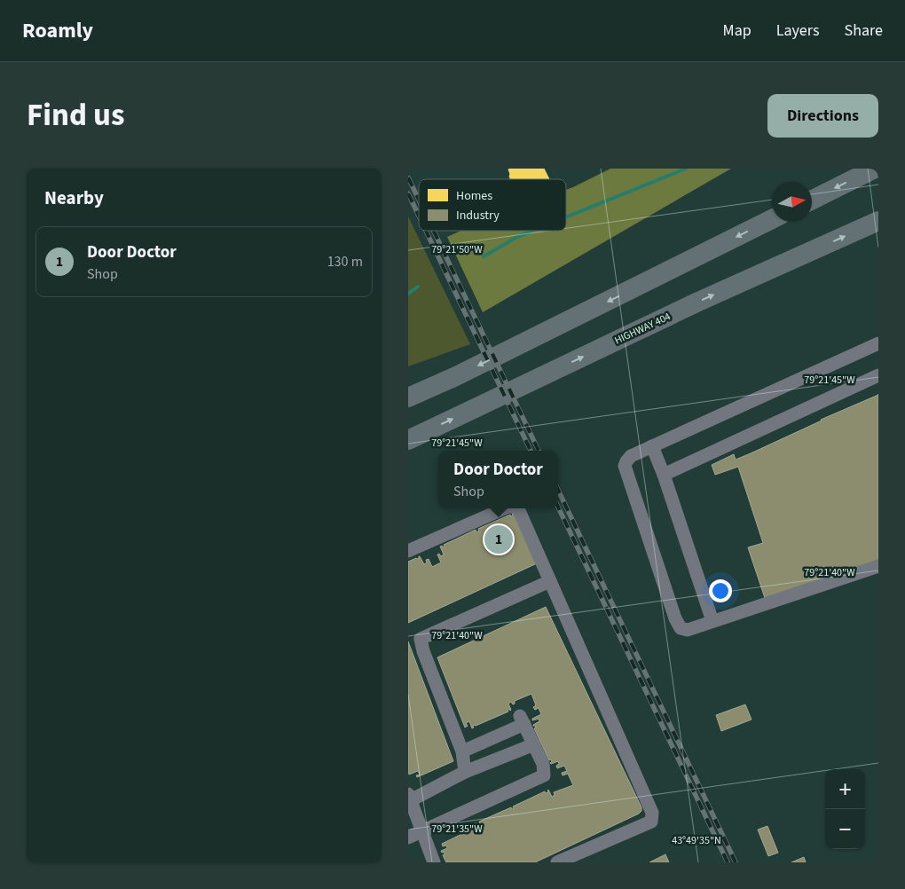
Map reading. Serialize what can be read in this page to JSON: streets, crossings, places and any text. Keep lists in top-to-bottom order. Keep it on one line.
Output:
{"streets":{"highway":["HIGHWAY 404"]},"legend":["Homes","Industry"],"north":"right","page":{"header":"Roamly","nav":["Map","Layers","Share"],"title":"Find us","buttons":"Directions","heading":"Nearby","list":[{"mark":"1","name":"Door Doctor","note":"Shop","value":"130 m"}],"popup":["Door Doctor","Shop"],"pins":"1","map_buttons":["+","−"]},"coordinates":["79°21'50\"W","79°21'45\"W","79°21'40\"W","79°21'35\"W","43°49'35\"N"]}
